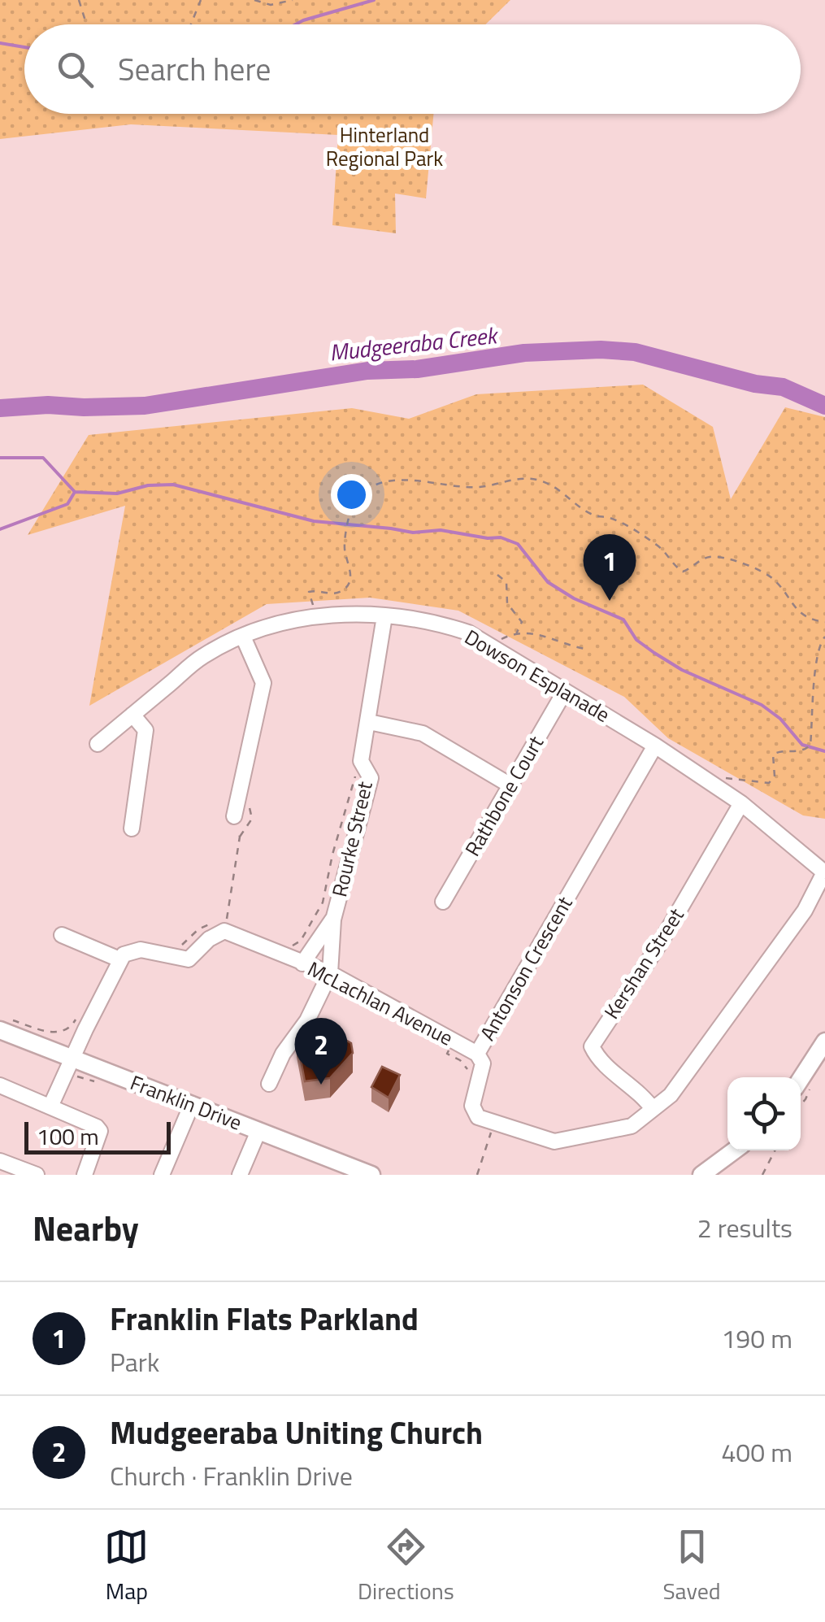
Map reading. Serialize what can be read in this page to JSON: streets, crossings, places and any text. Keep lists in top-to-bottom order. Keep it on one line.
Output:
{"streets":{"main road":["Franklin Drive"],"street":["Dowson Esplanade","Rathbone Court","Rourke Street","Kershan Street","Antonson Crescent","McLachlan Avenue"]},"crossings":[["Dowson Esplanade","Rathbone Court"],["Dowson Esplanade","Rourke Street"],["Dowson Esplanade","Kershan Street"],["Dowson Esplanade","Antonson Crescent"],["Rourke Street","McLachlan Avenue"],["Antonson Crescent","McLachlan Avenue"]],"water":["Mudgeeraba Creek"],"parks":["Hinterland Regional Park"],"scale_bar":"100 m","page":{"search":"Search here","pins":["1","2"],"scale":"100 m","heading":["Nearby","2 results"],"list":[{"mark":"1","name":"Franklin Flats Parkland","note":"Park","value":"190 m"},{"mark":"2","name":"Mudgeeraba Uniting Church","note":"Church · Franklin Drive","value":"400 m"}],"nav":["Map","Directions","Saved"]}}
